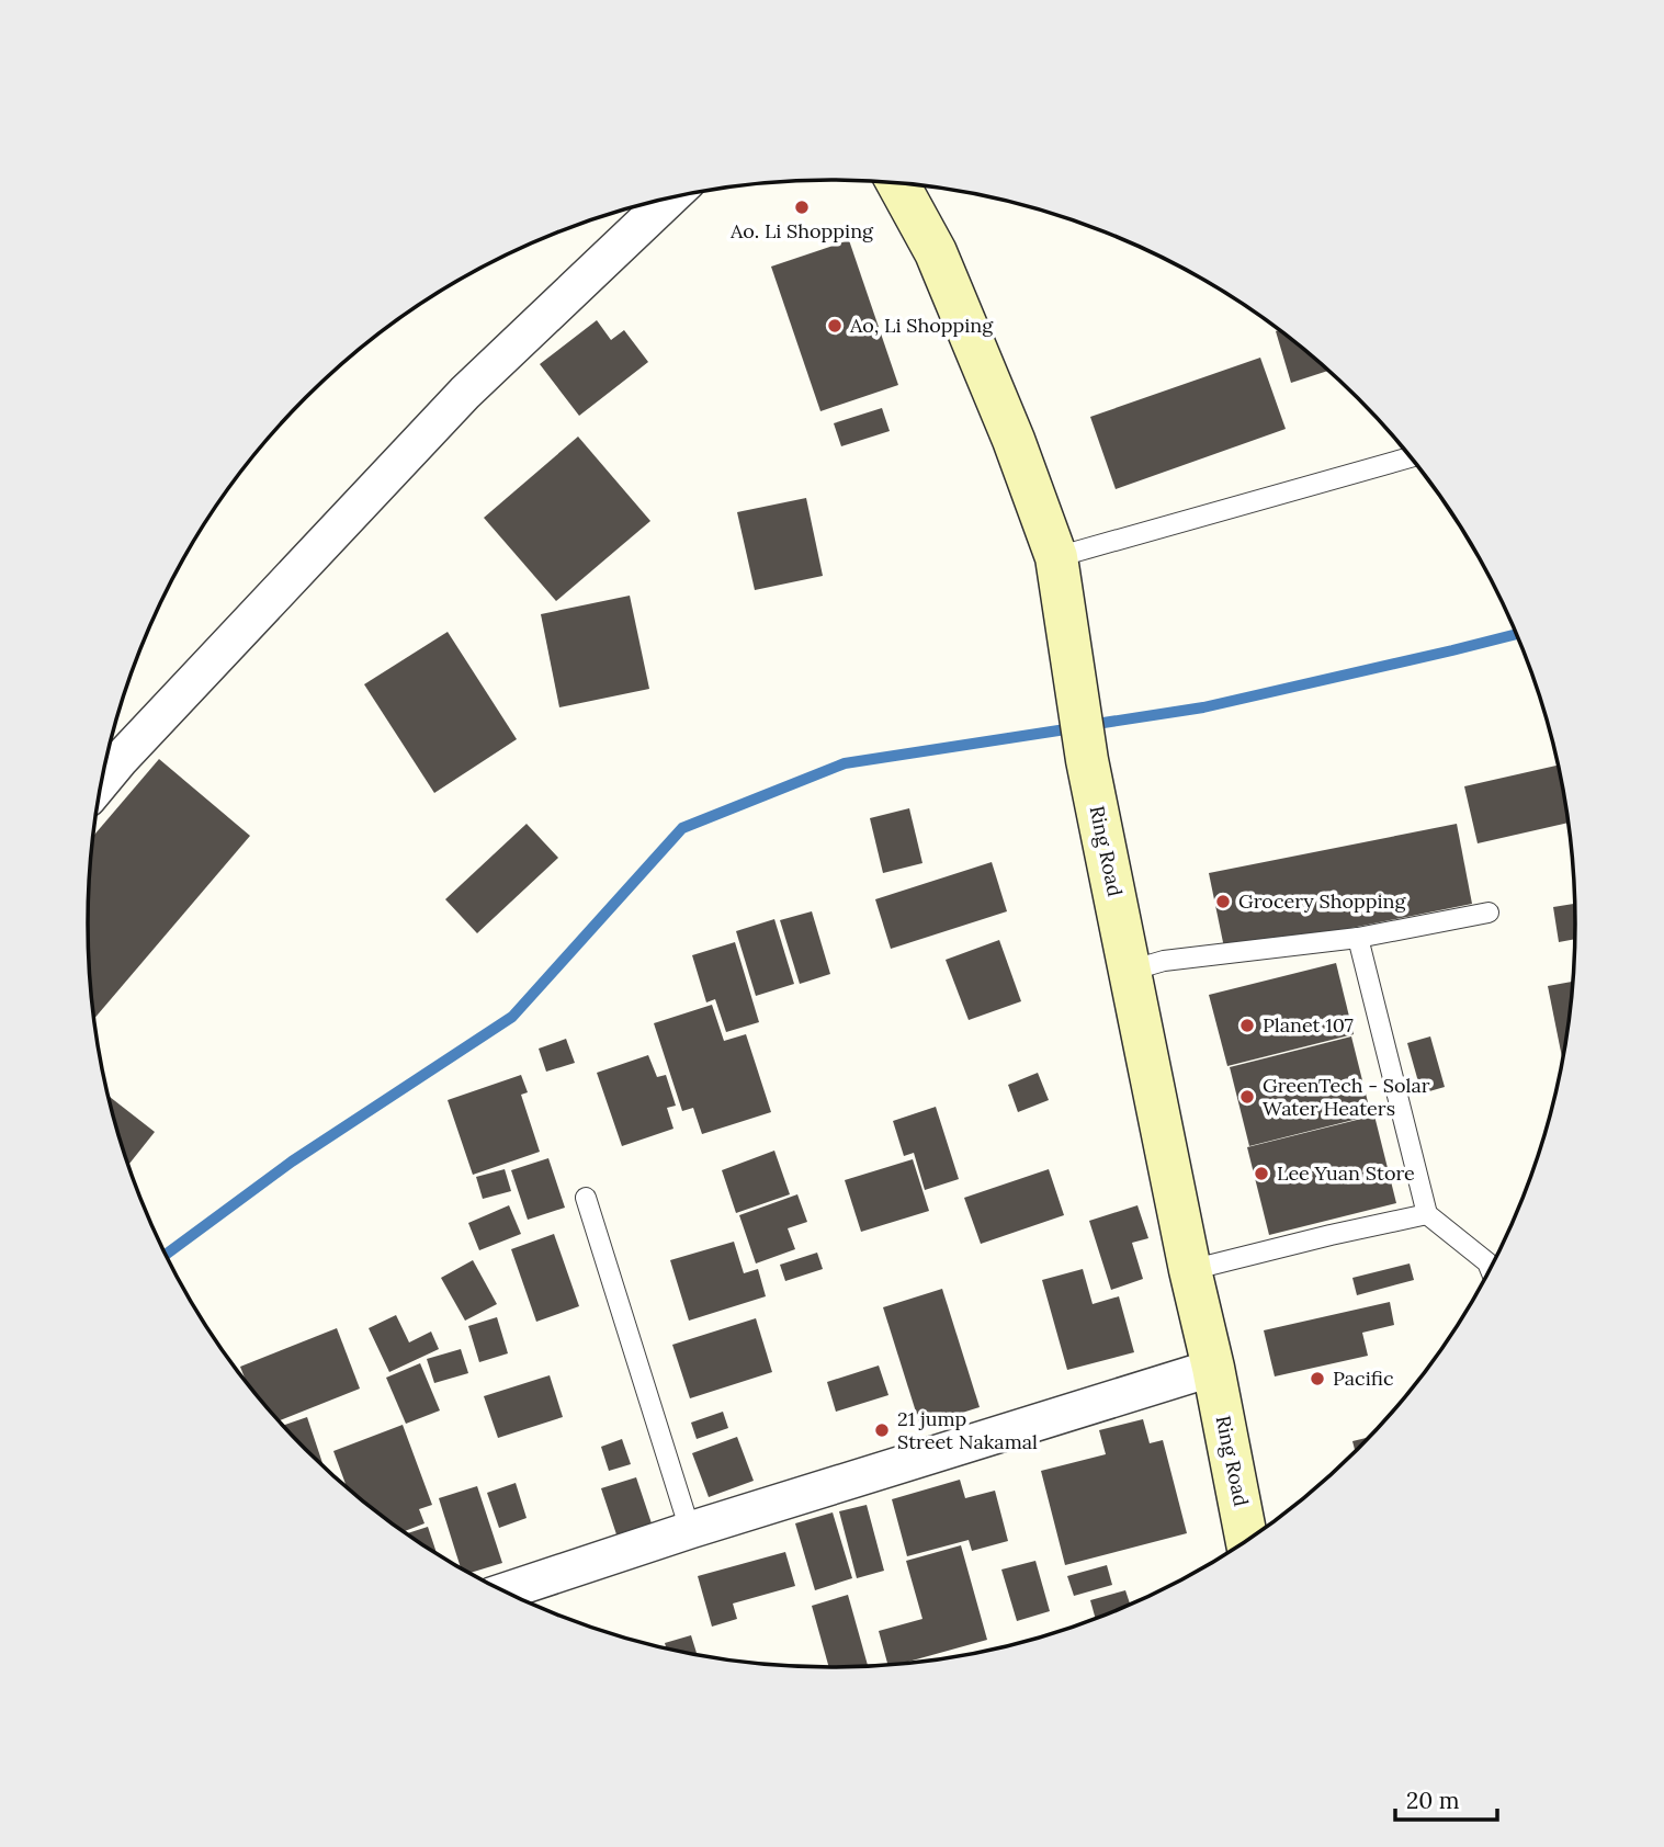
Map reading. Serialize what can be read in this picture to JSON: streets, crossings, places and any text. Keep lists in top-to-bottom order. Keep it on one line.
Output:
{"streets":{"main road":["Ring Road"]},"places":["Ao. Li Shopping","Ao, Li Shopping","Grocery Shopping","Planet 107","GreenTech - Solar Water Heaters","Lee Yuan Store","Pacific","21 jump Street Nakamal"],"scale_bar":"20 m"}
